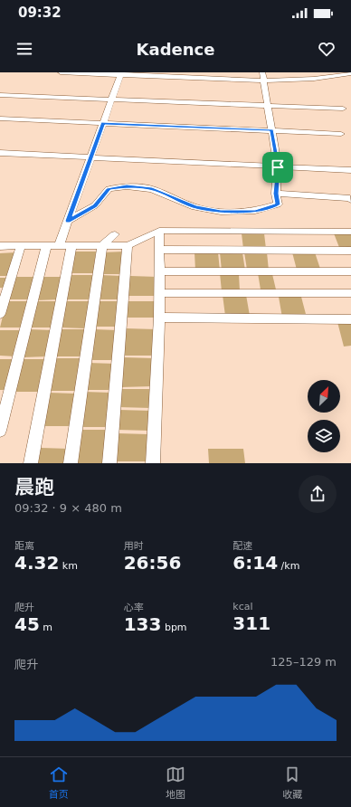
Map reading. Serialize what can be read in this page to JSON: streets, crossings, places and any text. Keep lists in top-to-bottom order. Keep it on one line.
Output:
{"north":"top right","page":{"status":"09:32","header":"Kadence","heading":["晨跑","09:32 · 9 × 480 m"],"stats":[["距离","4.32 km"],["用时","26:56"],["配速","6:14 /km"],["爬升","45 m"],["心率","133 bpm"],["kcal","311"]],"chart":["爬升","125–129 m"],"tabs":["首页","地图","收藏"]}}
